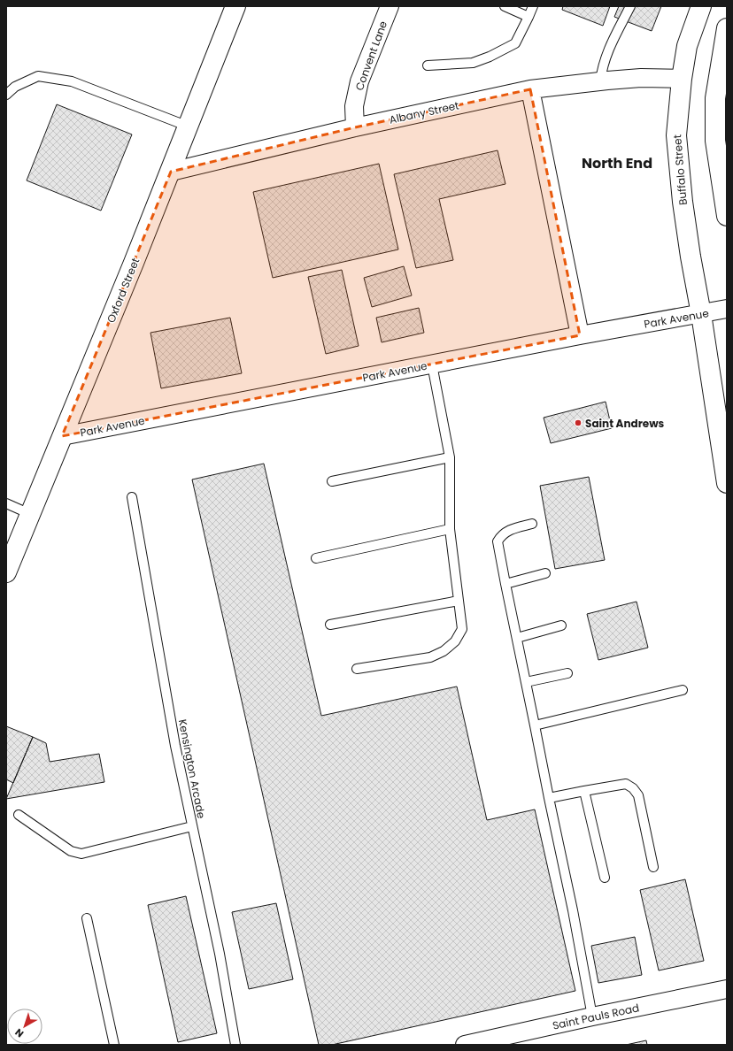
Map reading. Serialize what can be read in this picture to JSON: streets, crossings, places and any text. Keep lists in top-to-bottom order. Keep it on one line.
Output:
{"streets":{"main road":["Buffalo Street","Oxford Street"],"street":["Convent Lane","Albany Street","Park Avenue","Saint Pauls Road"],"lane":["Kensington Arcade"]},"crossings":[["Convent Lane","Albany Street"],["Albany Street","Buffalo Street"],["Albany Street","Oxford Street"],["Buffalo Street","Park Avenue"],["Oxford Street","Park Avenue"]],"districts":["North End"],"places":["Saint Andrews"],"north":"bottom left"}
